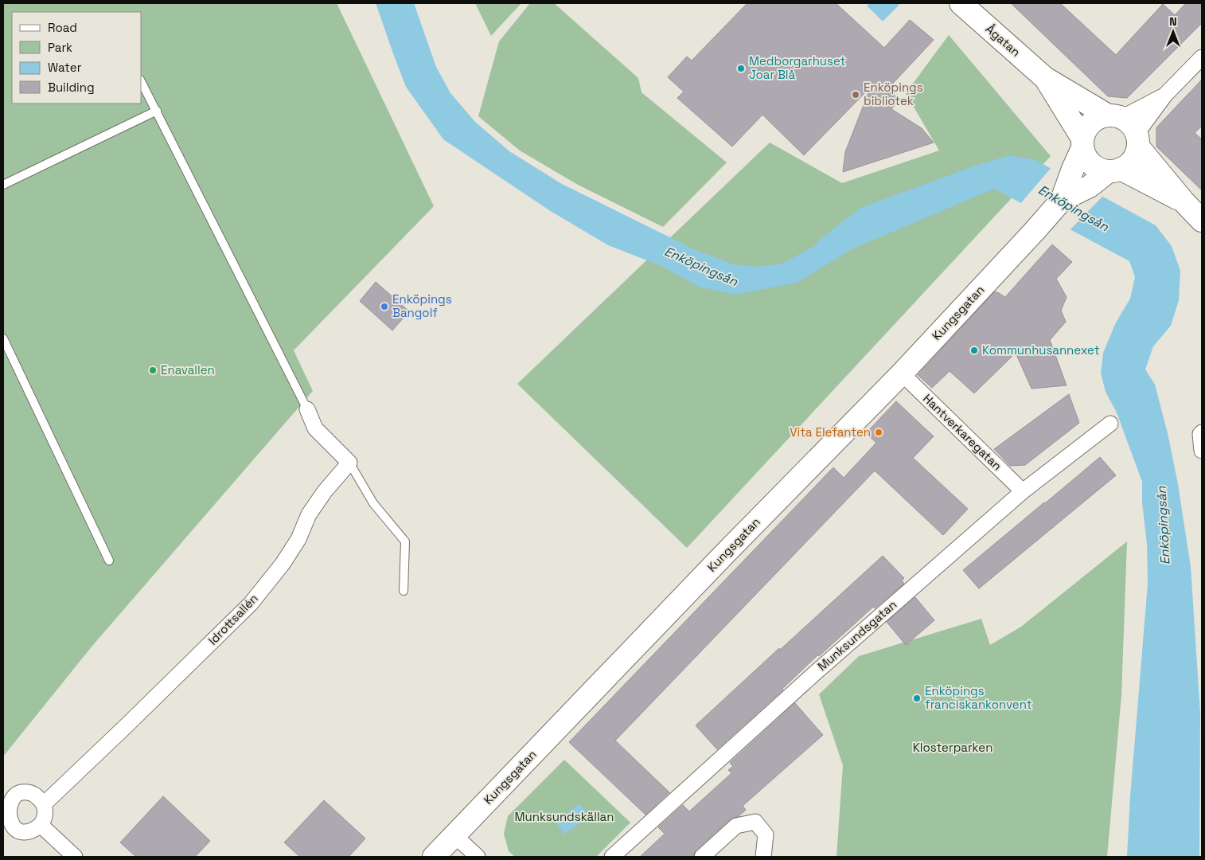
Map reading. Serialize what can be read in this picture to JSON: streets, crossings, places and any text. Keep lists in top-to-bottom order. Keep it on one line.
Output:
{"streets":{"street":["Ågatan","Kungsgatan","Hantverkaregatan","Idrottsallén","Munksundsgatan"]},"crossings":[["Kungsgatan","Hantverkaregatan"],["Hantverkaregatan","Munksundsgatan"]],"water":["Enköpingsån"],"parks":["Klosterparken","Munksundskällan"],"places":["Medborgarhuset Joar Blå","Enköpings bibliotek","Enköpings Bangolf","Kommunhusannexet","Enavallen","Vita Elefanten","Enköpings franciskankonvent"],"legend":["Road","Park","Water","Building"],"north":"top"}
